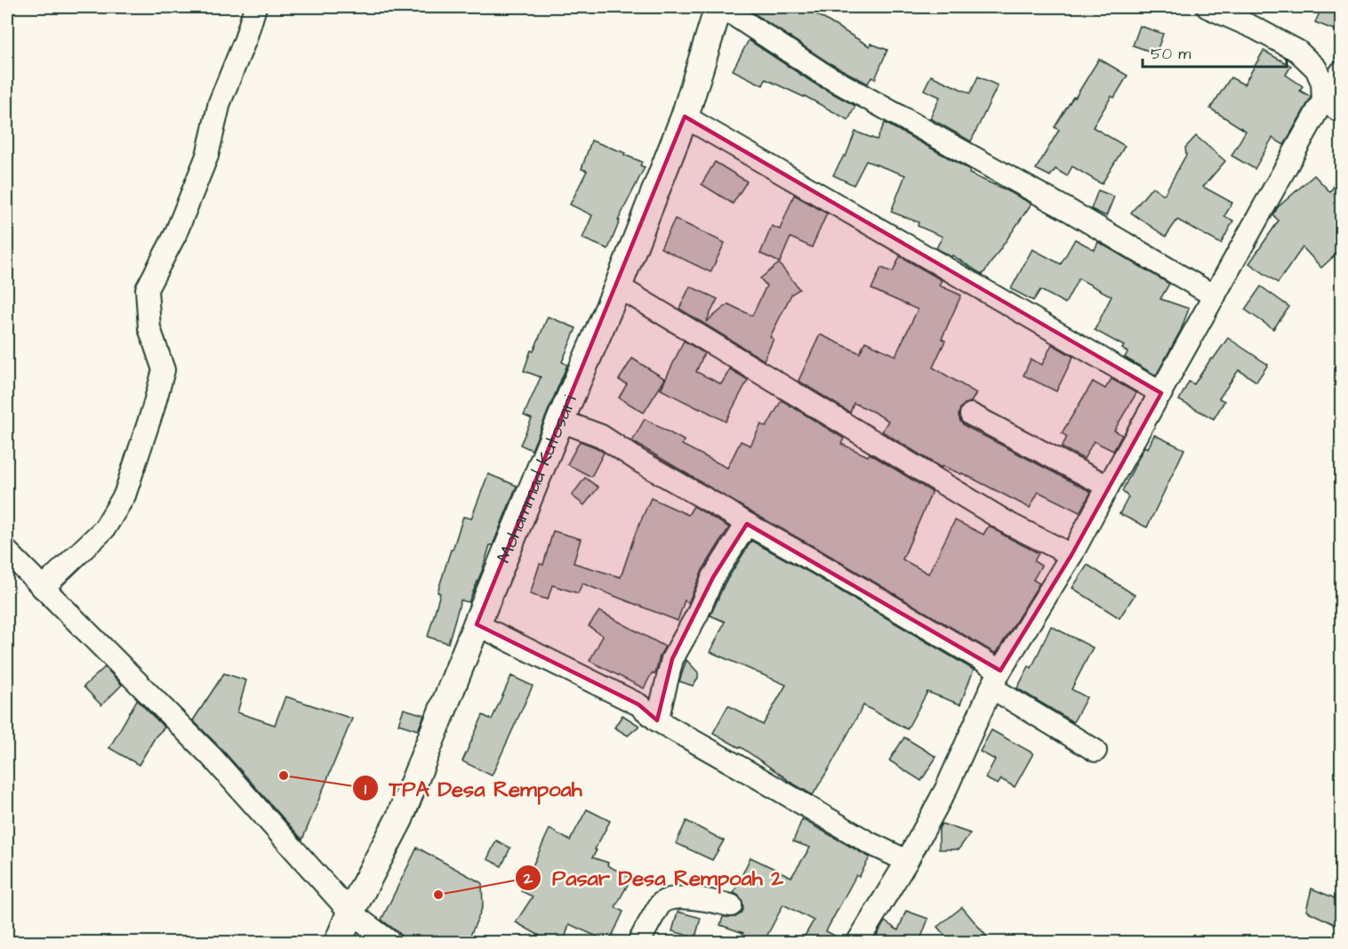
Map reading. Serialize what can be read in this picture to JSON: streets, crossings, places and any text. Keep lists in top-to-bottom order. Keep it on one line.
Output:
{"streets":{"street":["Mohammad Kutosari"]},"places":["TPA Desa Rempoah","Pasar Desa Rempoah 2"],"scale_bar":"50 m"}
